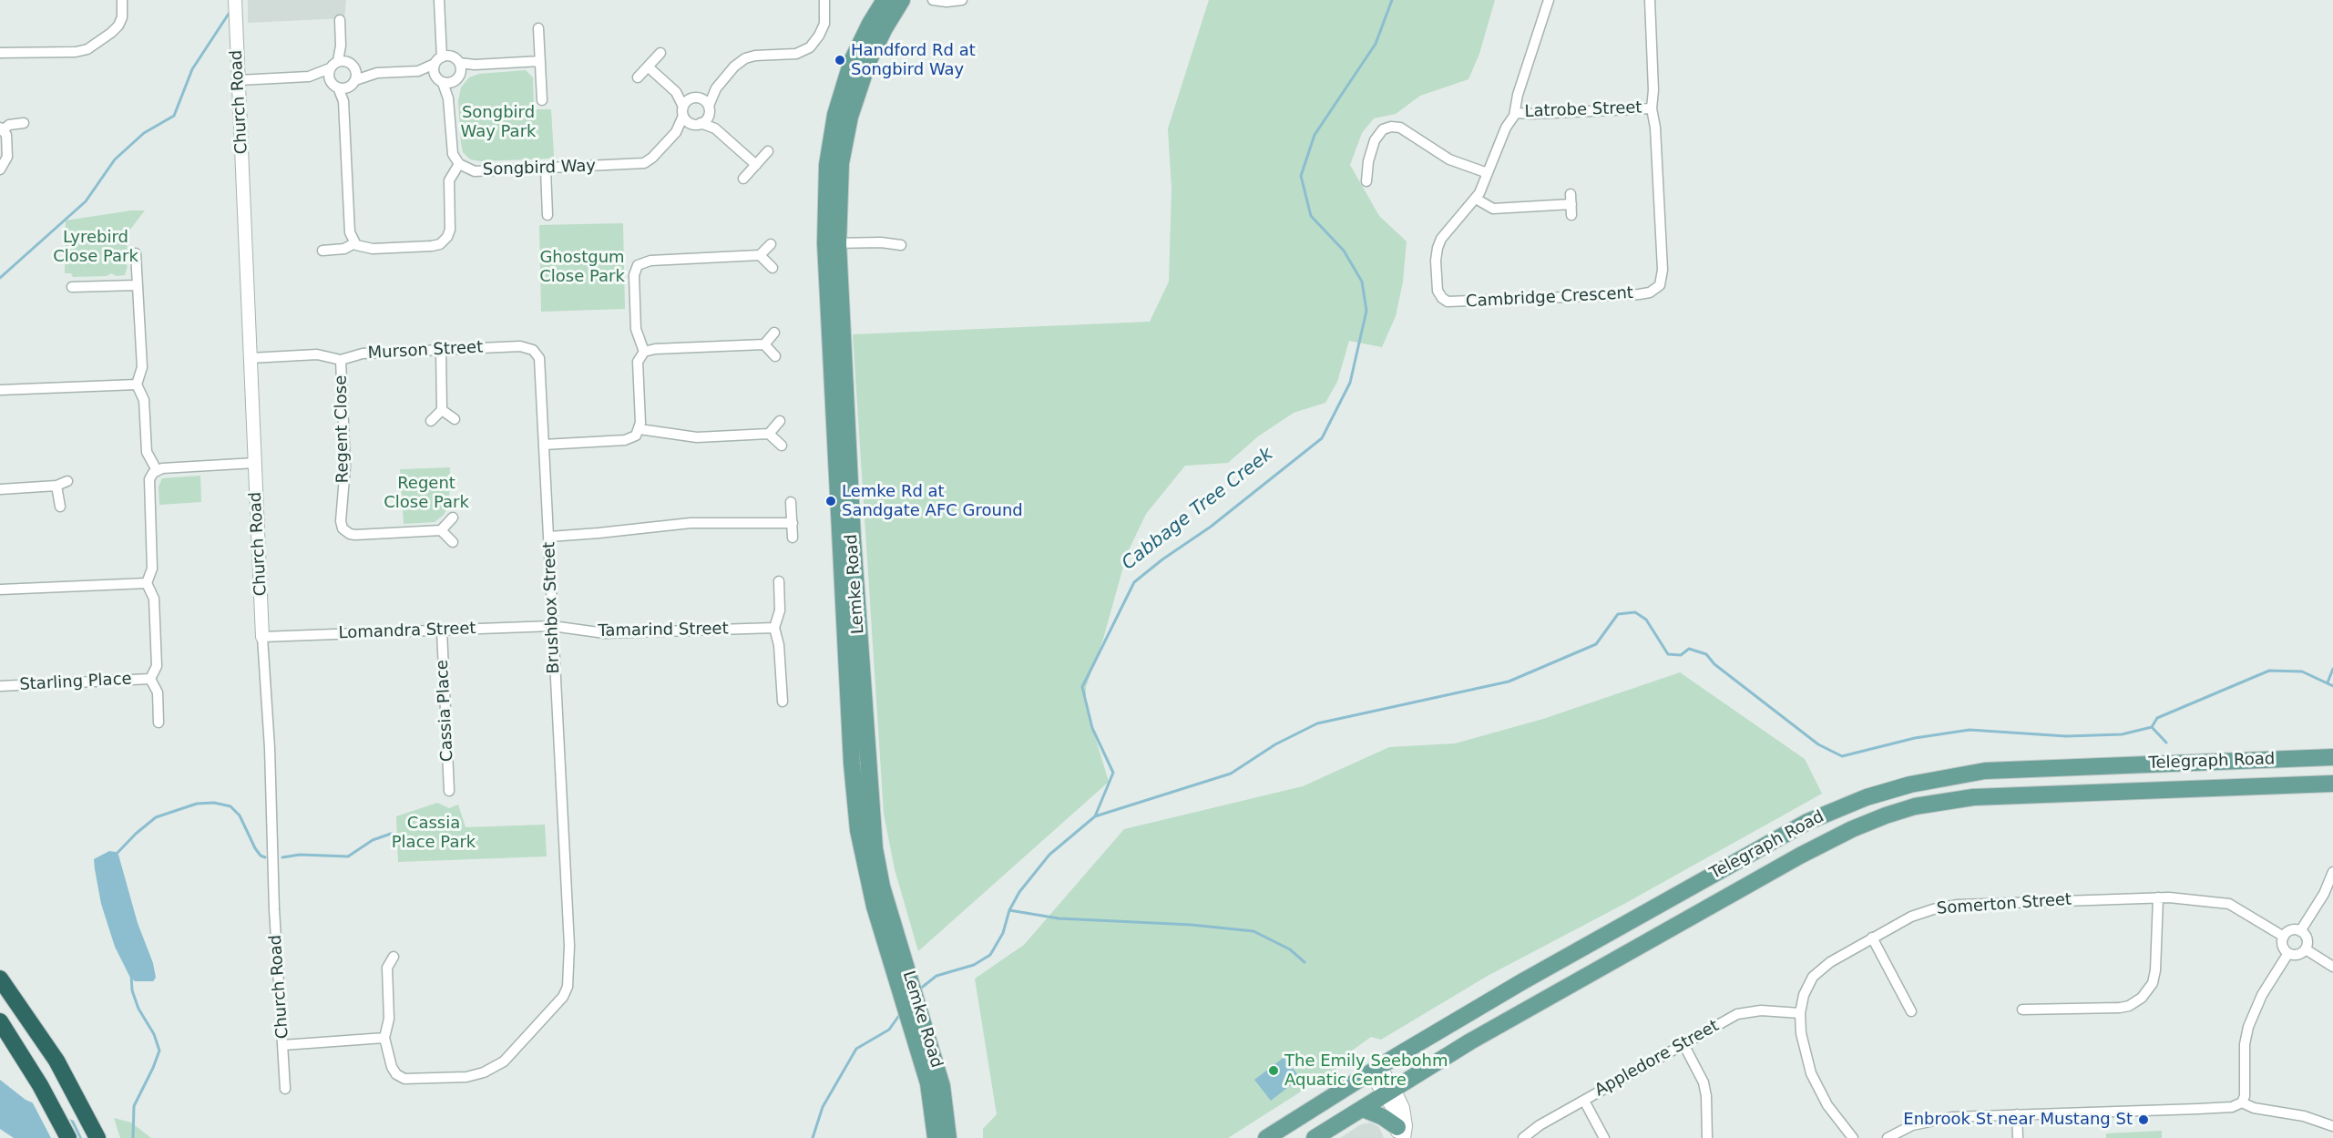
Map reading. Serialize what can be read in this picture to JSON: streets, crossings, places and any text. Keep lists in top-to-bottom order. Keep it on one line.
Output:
{"streets":{"main road":["Lemke Road","Telegraph Road"],"street":["Church Road","Latrobe Street","Songbird Way","Cambridge Crescent","Murson Street","Regent Close","Brushbox Street","Tamarind Street","Lomandra Street","Starling Place","Cassia Place","Somerton Street","Appledore Street"]},"crossings":[["Church Road","Murson Street"],["Church Road","Lomandra Street"],["Latrobe Street","Cambridge Crescent"],["Murson Street","Regent Close"],["Murson Street","Brushbox Street"],["Brushbox Street","Tamarind Street"],["Brushbox Street","Lomandra Street"],["Tamarind Street","Lomandra Street"],["Lomandra Street","Cassia Place"],["Somerton Street","Appledore Street"]],"water":["Cabbage Tree Creek"],"parks":["Songbird Way Park","Lyrebird Close Park","Ghostgum Close Park","Regent Close Park","Cassia Place Park"],"places":["Handford Rd at Songbird Way","Lemke Rd at Sandgate AFC Ground","The Emily Seebohm Aquatic Centre","Enbrook St near Mustang St"]}
